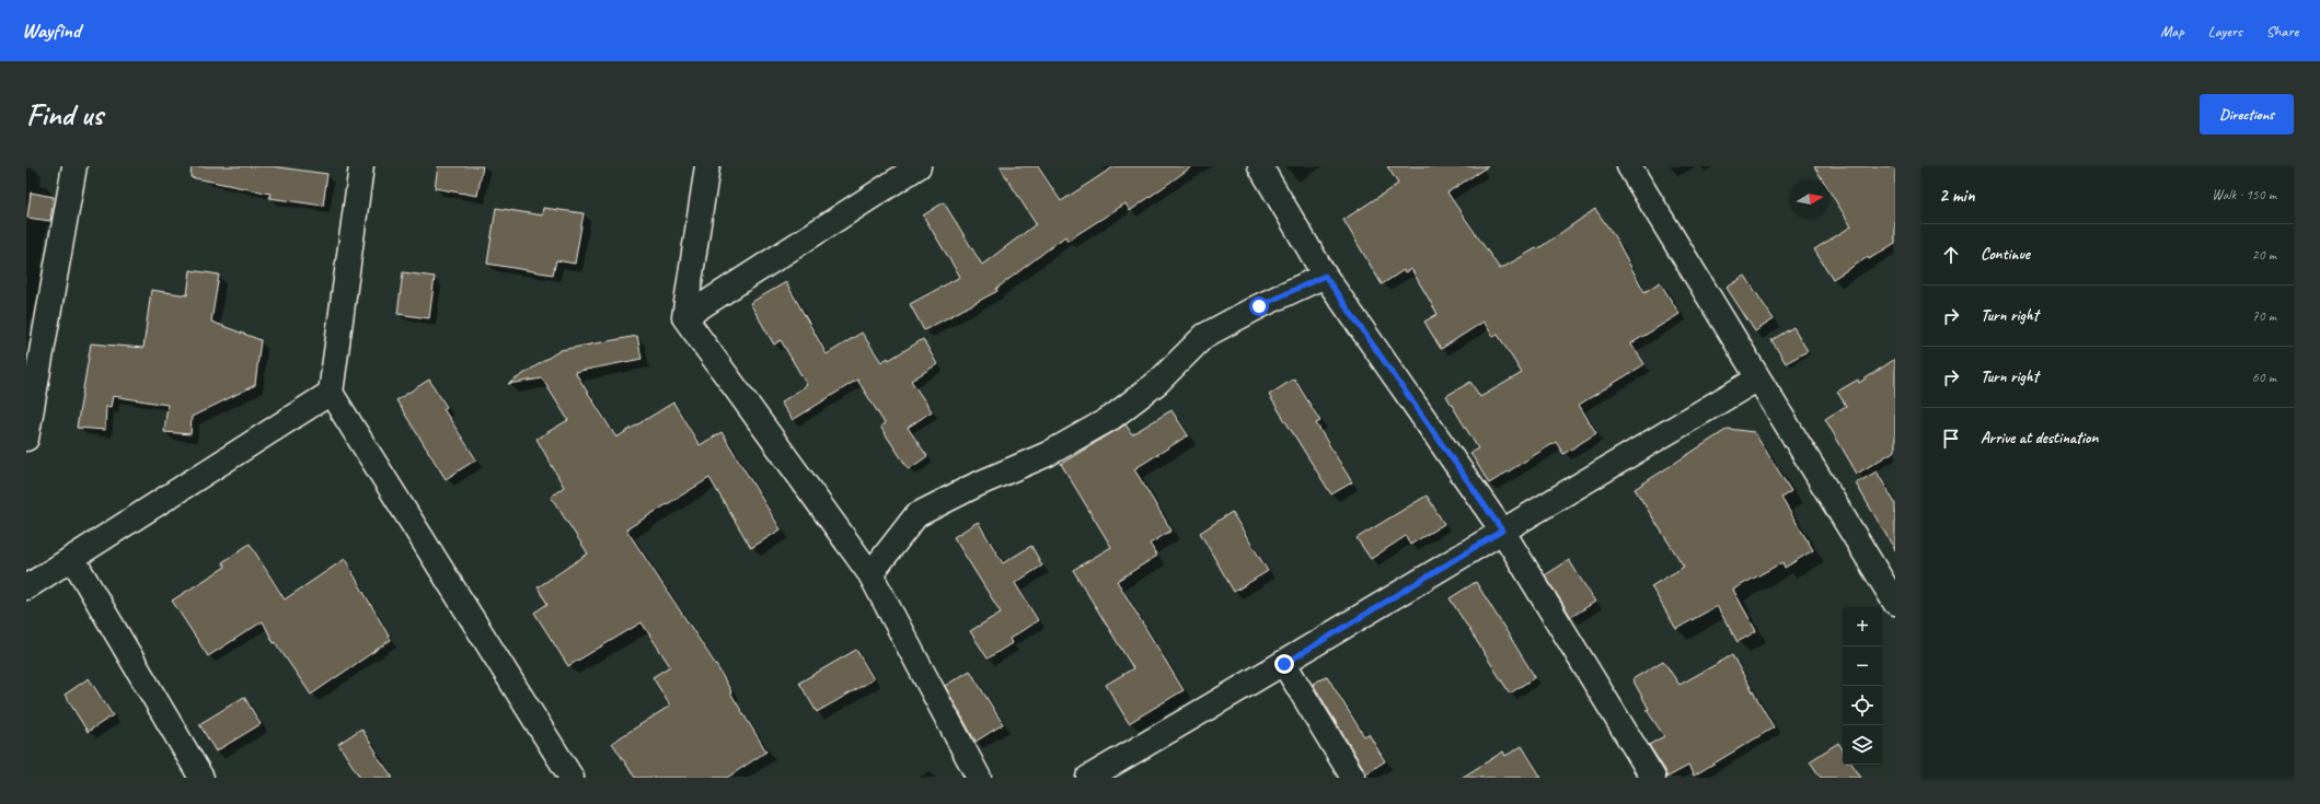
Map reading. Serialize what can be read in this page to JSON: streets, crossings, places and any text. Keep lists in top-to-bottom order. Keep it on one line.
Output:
{"north":"right","page":{"header":"Wayfind","nav":["Map","Layers","Share"],"buttons":"Directions","title":"Find us","heading":["2 min","Walk · 150 m"],"list":[["Continue","20 m"],["Turn right","70 m"],["Turn right","60 m"],"Arrive at destination"],"map_buttons":["+","−"]}}
